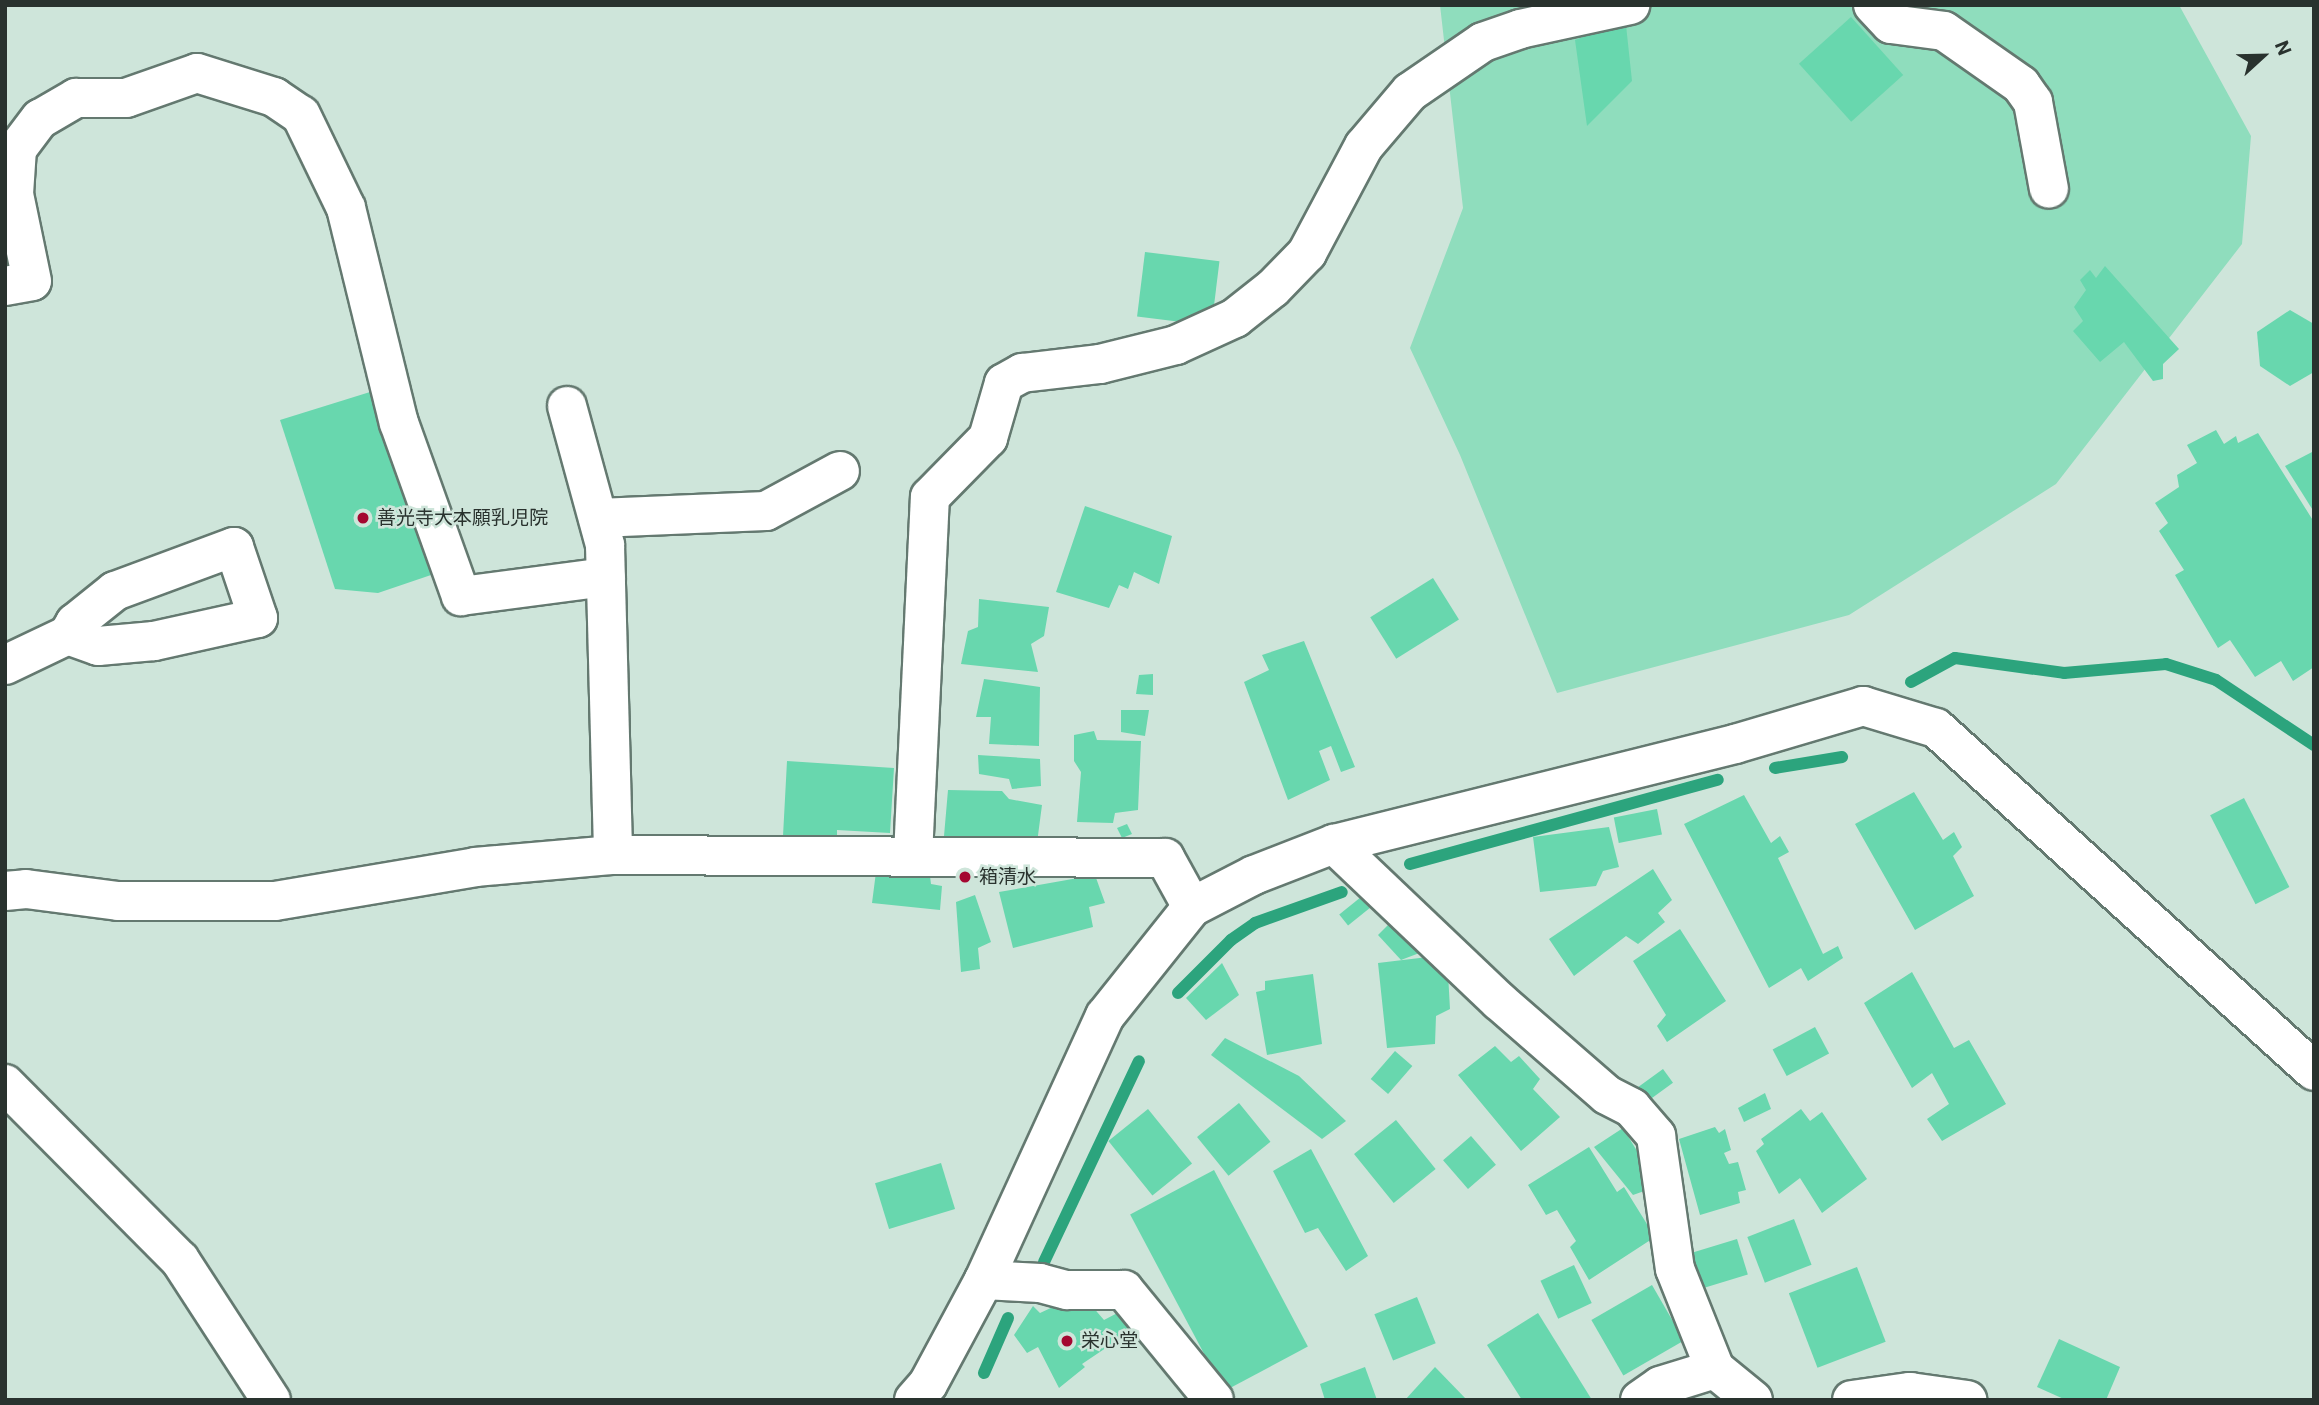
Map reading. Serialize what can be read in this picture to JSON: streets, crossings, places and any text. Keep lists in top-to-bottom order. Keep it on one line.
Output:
{"places":["善光寺大本願乳児院","箱清水","栄心堂"],"north":"right"}
